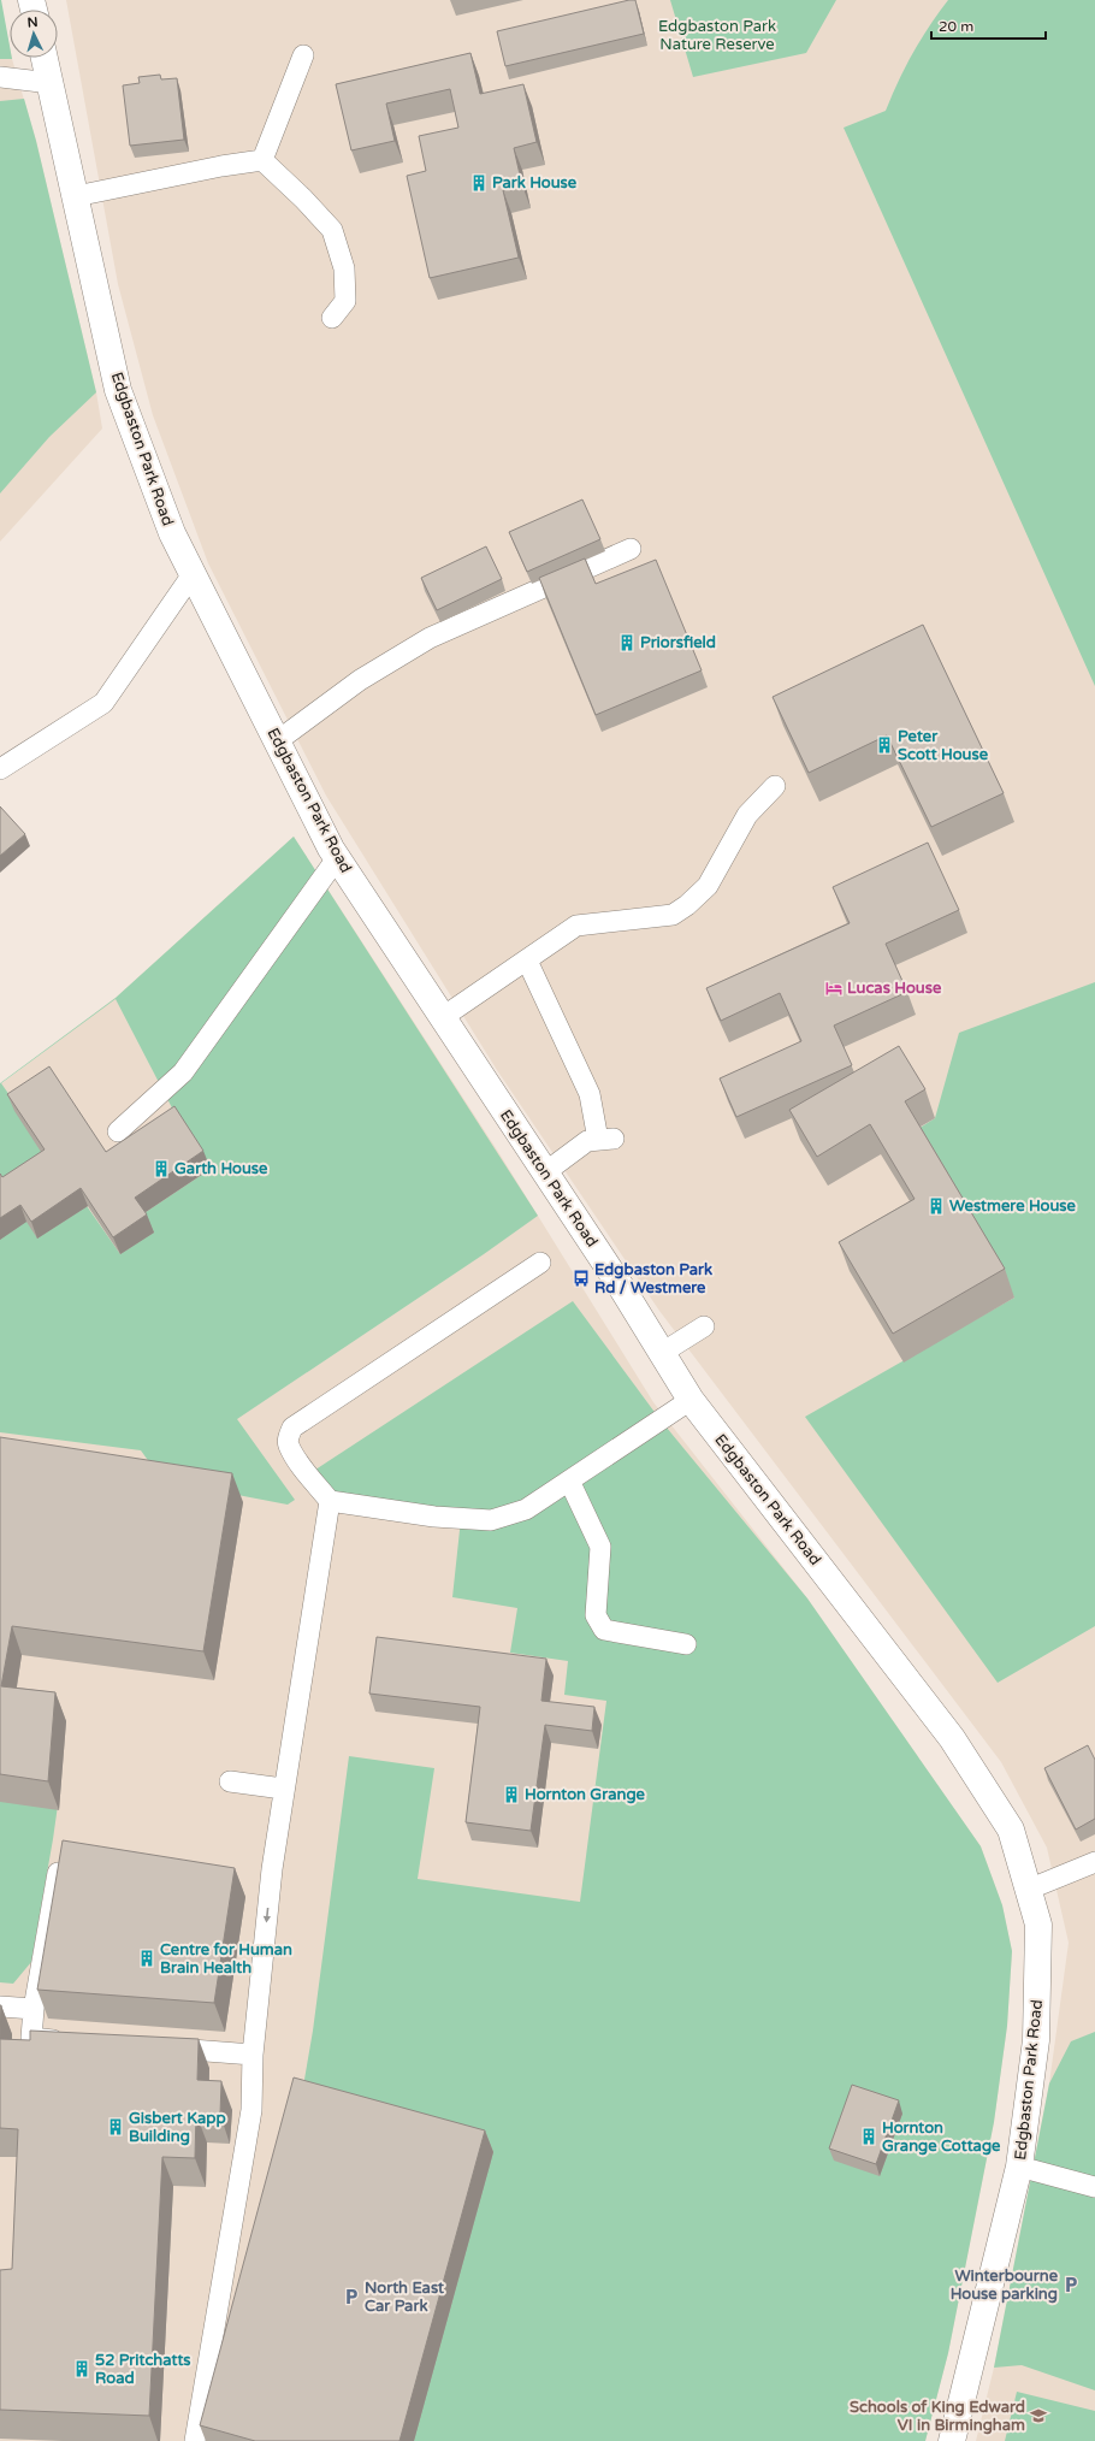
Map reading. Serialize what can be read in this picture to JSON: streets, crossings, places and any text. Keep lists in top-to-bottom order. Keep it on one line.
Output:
{"streets":{"street":["Edgbaston Park Road"]},"parks":["Edgbaston Park Nature Reserve"],"places":{"building":["Park House","Priorsfield","Peter Scott House","Garth House","Westmere House","Hornton Grange","Centre for Human Brain Health","Gisbert Kapp Building","Hornton Grange Cottage","52 Pritchatts Road"],"hotel":["Lucas House"],"bus stop":["Edgbaston Park Rd / Westmere"],"parking":["Winterbourne House parking","North East Car Park"],"school or university":["Schools of King Edward VI in Birmingham"]},"scale_bar":"20 m","north":"top"}
